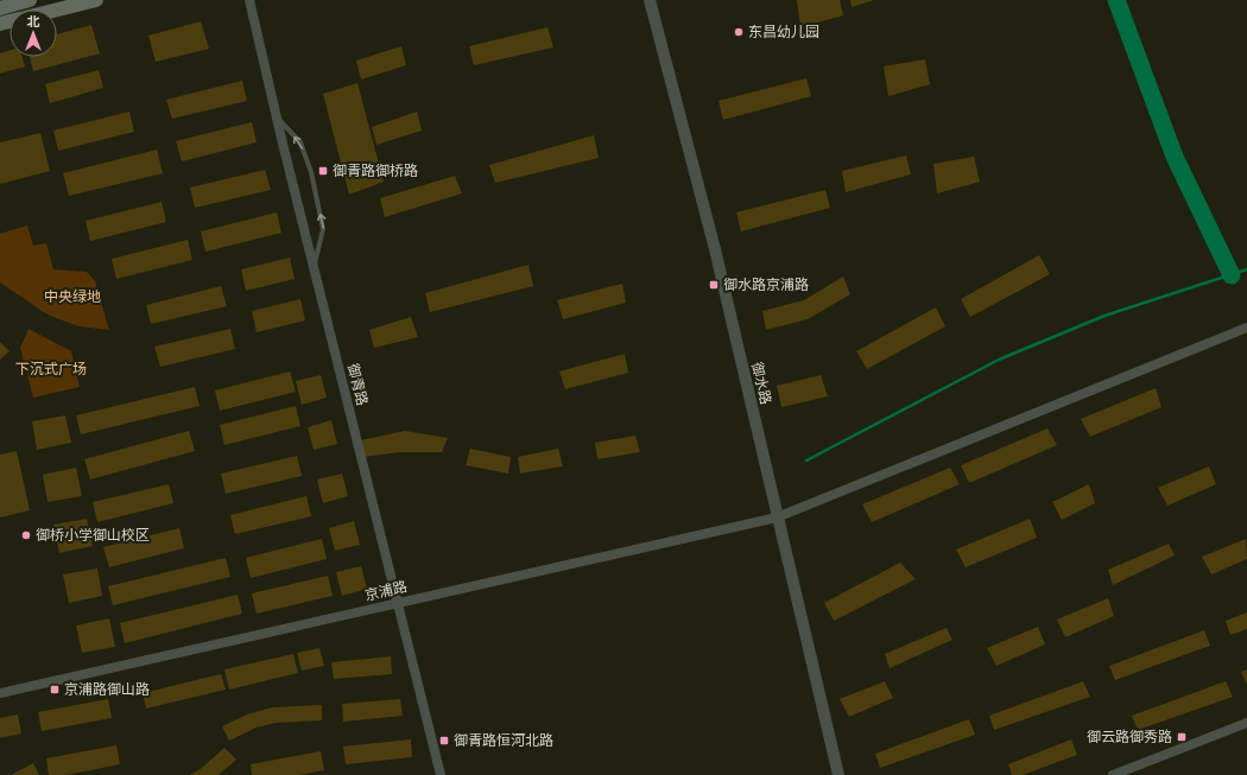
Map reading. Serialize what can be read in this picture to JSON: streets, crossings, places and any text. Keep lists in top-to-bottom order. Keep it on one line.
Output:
{"streets":{"street":["御水路","御青路","京浦路"]},"crossings":[["御水路","京浦路"],["御青路","京浦路"]],"parks":["中央绿地","下沉式广场"],"places":{"other":["东昌幼儿园","御桥小学御山校区"],"transit":["御青路御桥路","御水路京浦路","京浦路御山路","御云路御秀路","御青路恒河北路"]},"north":"top"}
